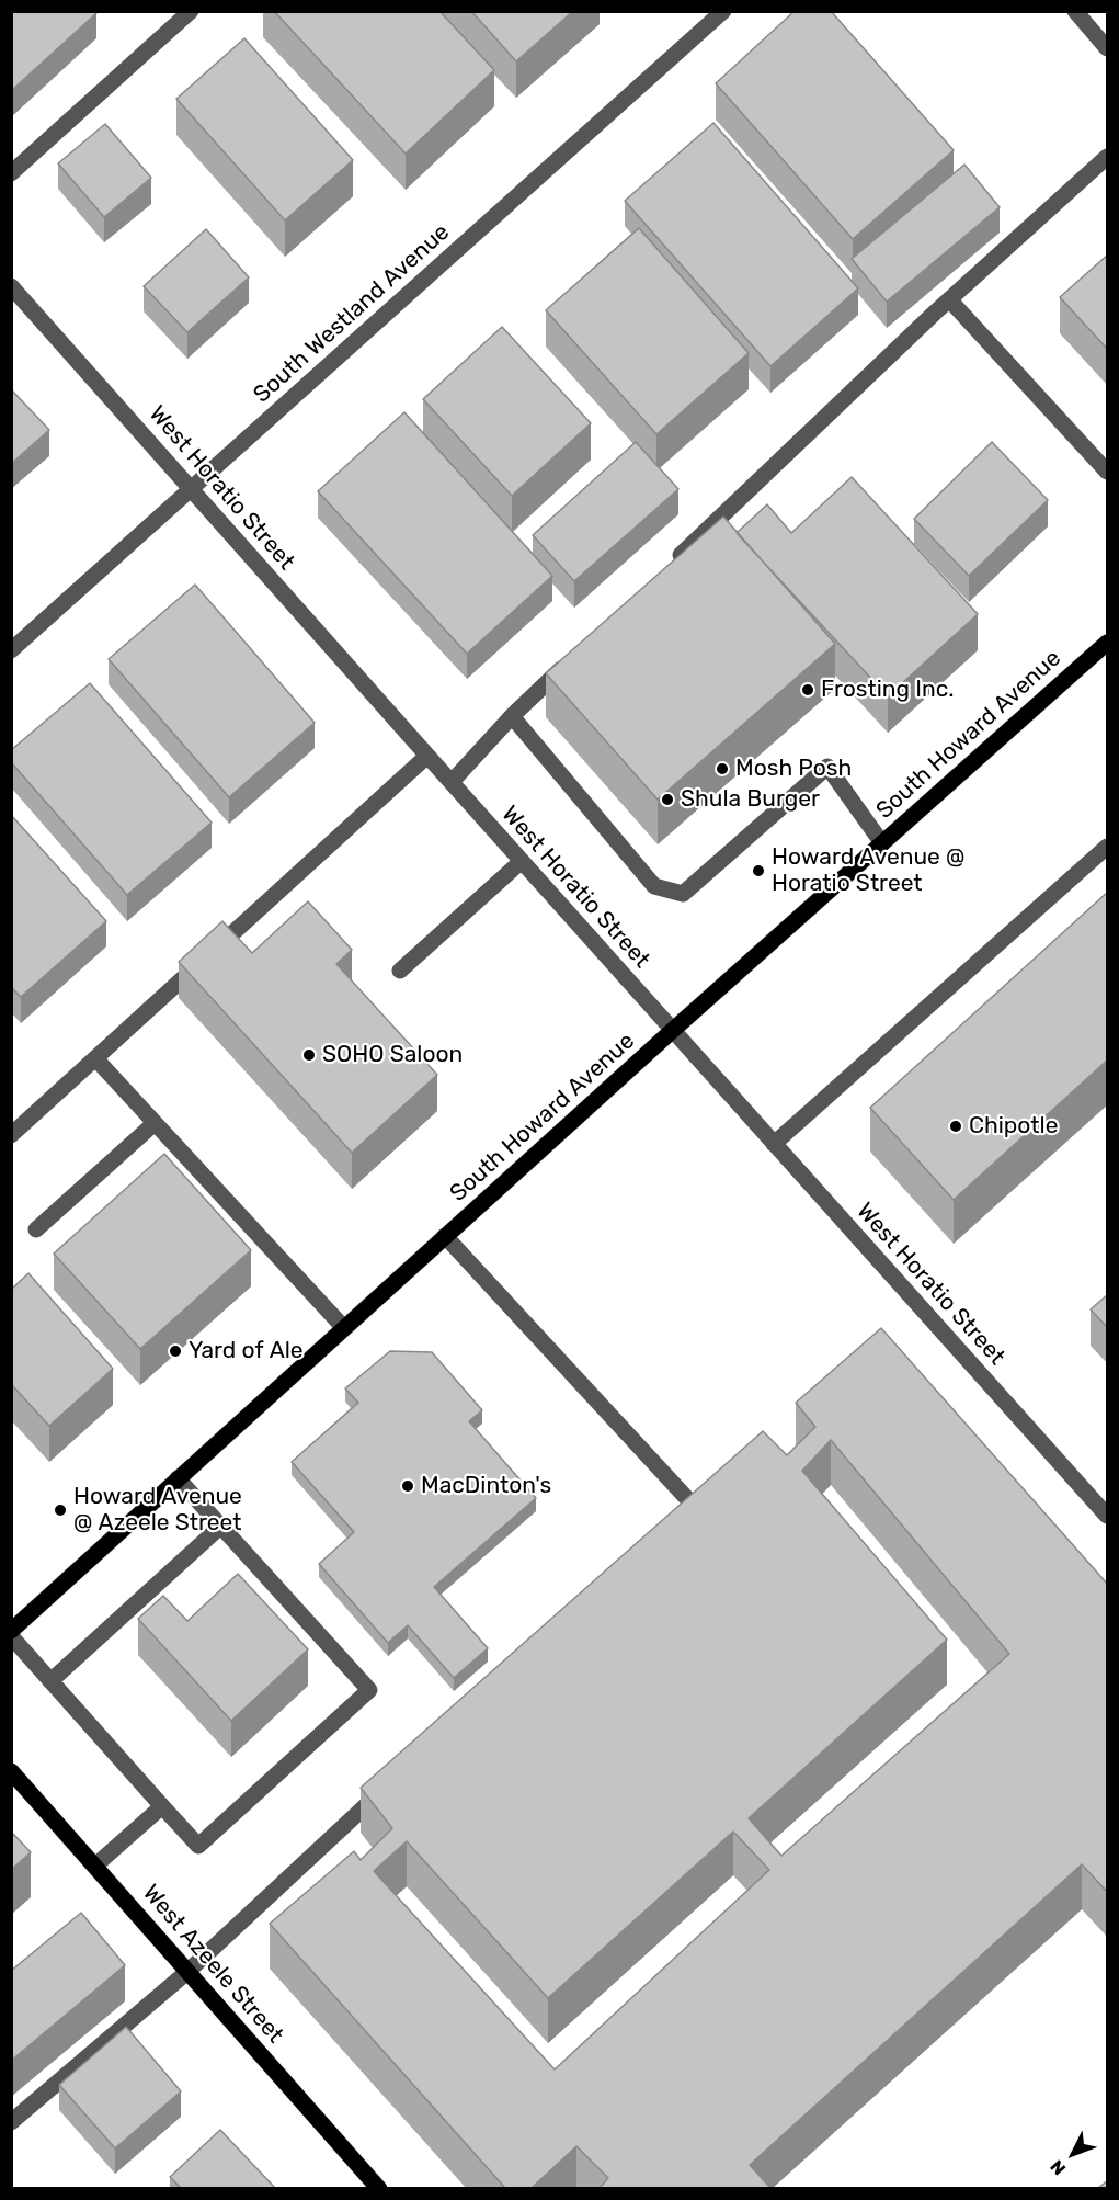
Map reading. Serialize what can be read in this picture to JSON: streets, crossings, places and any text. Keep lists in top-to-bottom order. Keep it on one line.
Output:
{"streets":{"main road":["South Howard Avenue","West Azeele Street"],"street":["South Westland Avenue","West Horatio Street"]},"crossings":[["South Westland Avenue","West Horatio Street"],["West Horatio Street","South Howard Avenue"]],"places":["Frosting Inc.","Mosh Posh","Shula Burger","Howard Avenue @ Horatio Street","SOHO Saloon","Chipotle","Yard of Ale","MacDinton's","Howard Avenue @ Azeele Street"],"north":"bottom left"}
